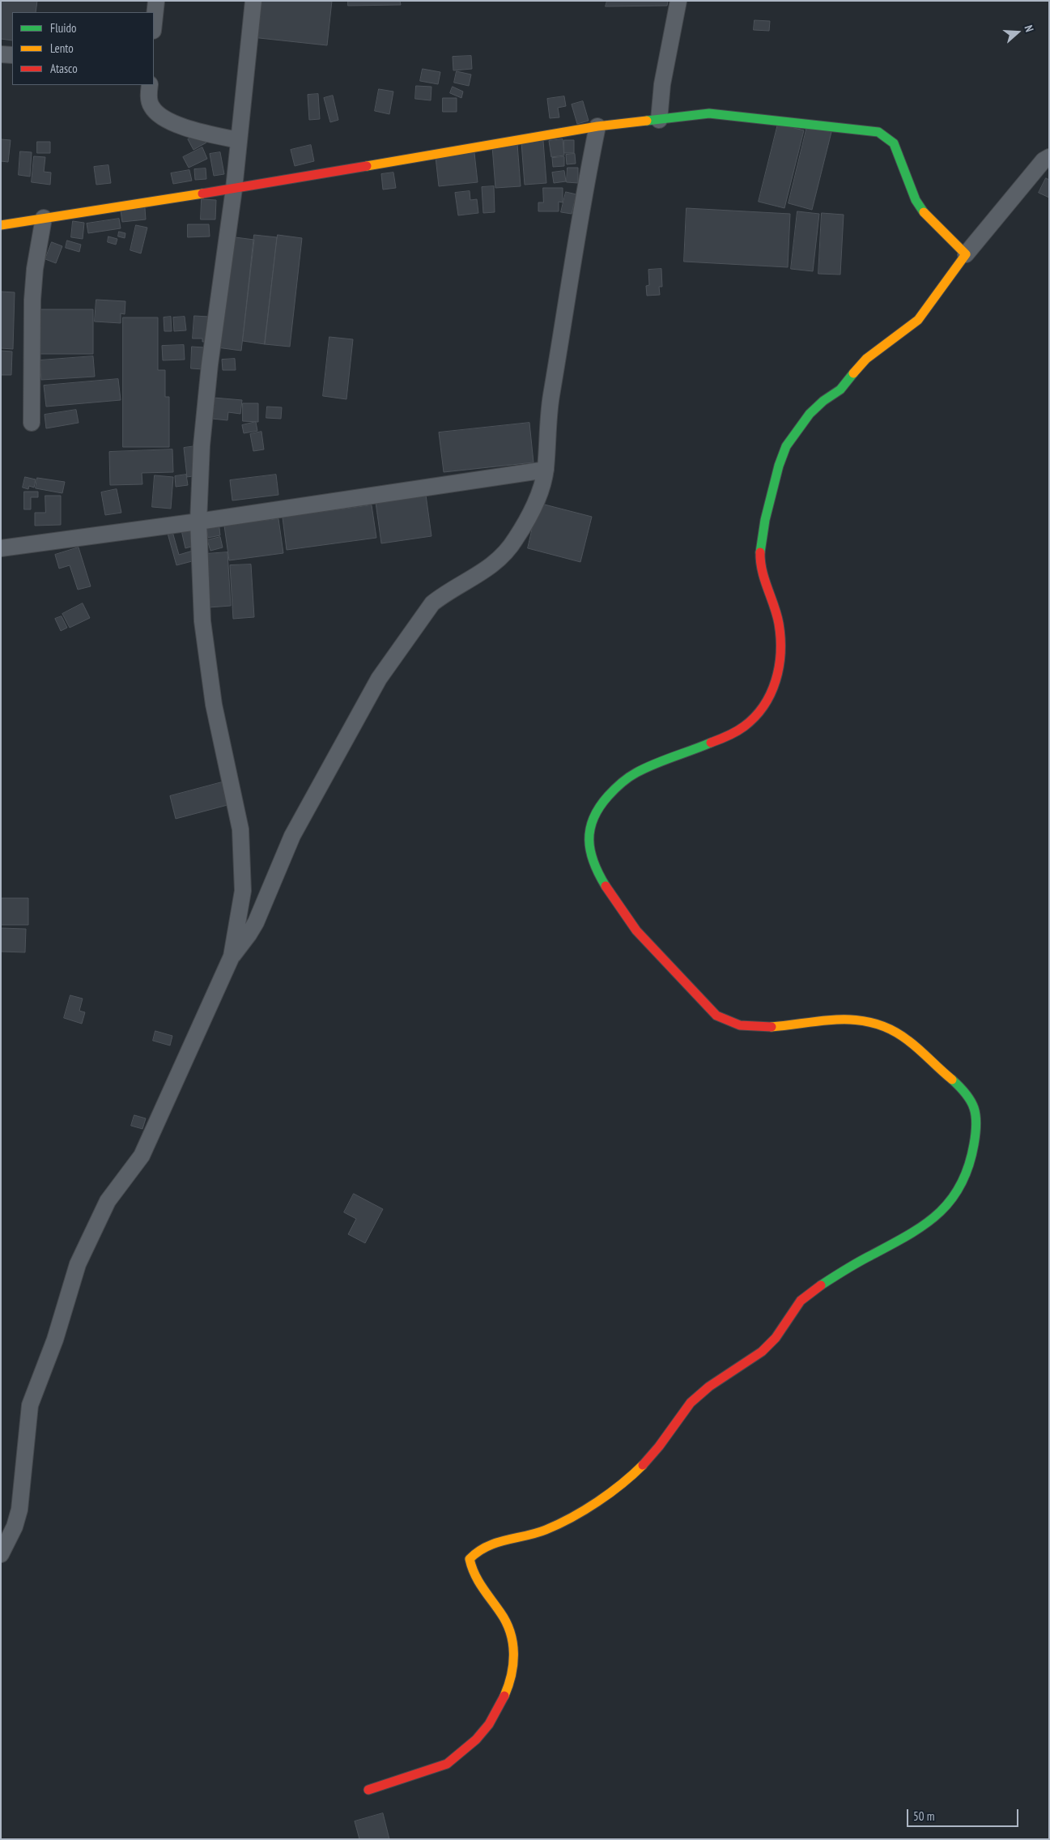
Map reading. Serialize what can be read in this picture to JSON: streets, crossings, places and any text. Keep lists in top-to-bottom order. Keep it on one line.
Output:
{"legend":["Fluido","Lento","Atasco"],"scale_bar":"50 m","north":"right"}
